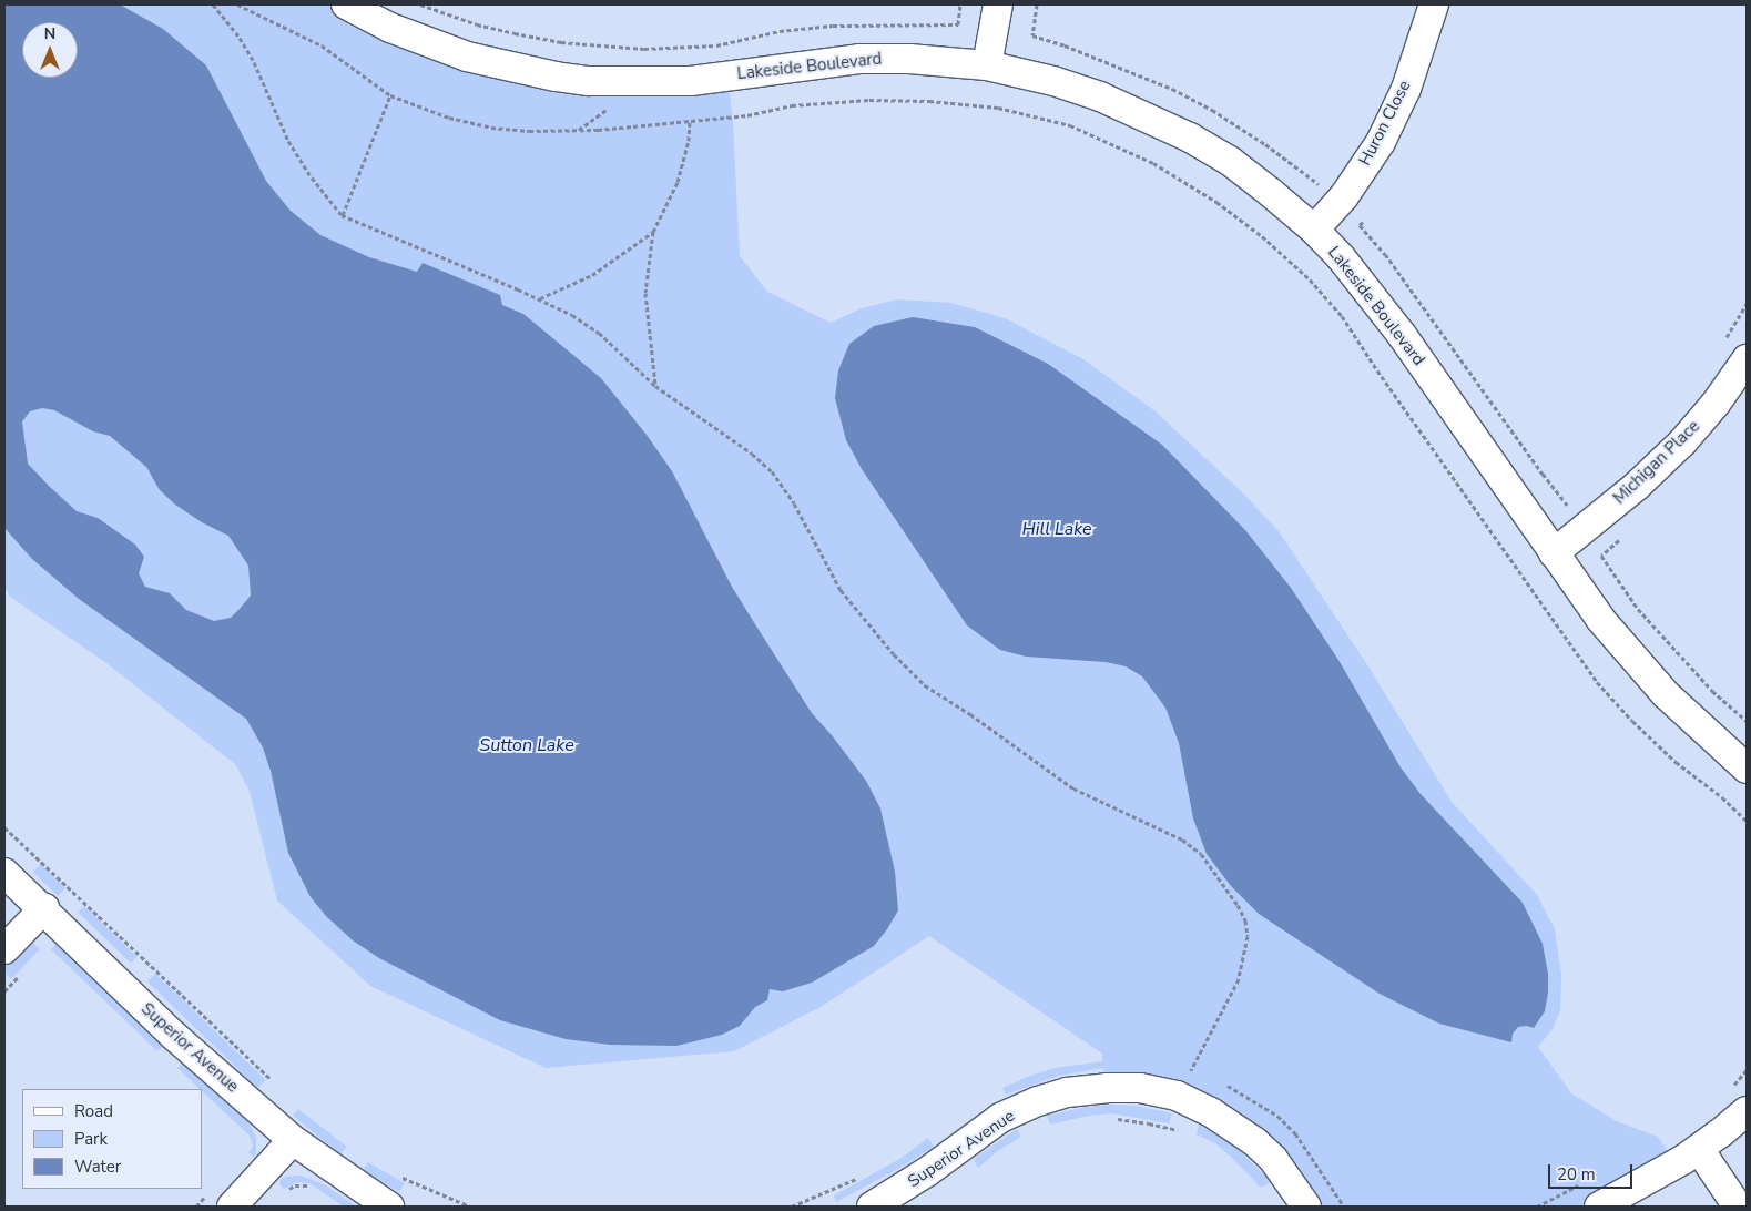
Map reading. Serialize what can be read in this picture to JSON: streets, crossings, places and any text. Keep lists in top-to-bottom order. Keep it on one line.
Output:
{"streets":{"street":["Lakeside Boulevard","Huron Close","Michigan Place","Superior Avenue"]},"crossings":[["Lakeside Boulevard","Huron Close"],["Lakeside Boulevard","Michigan Place"]],"water":["Hill Lake","Sutton Lake"],"legend":["Road","Park","Water"],"scale_bar":"20 m","north":"top"}
